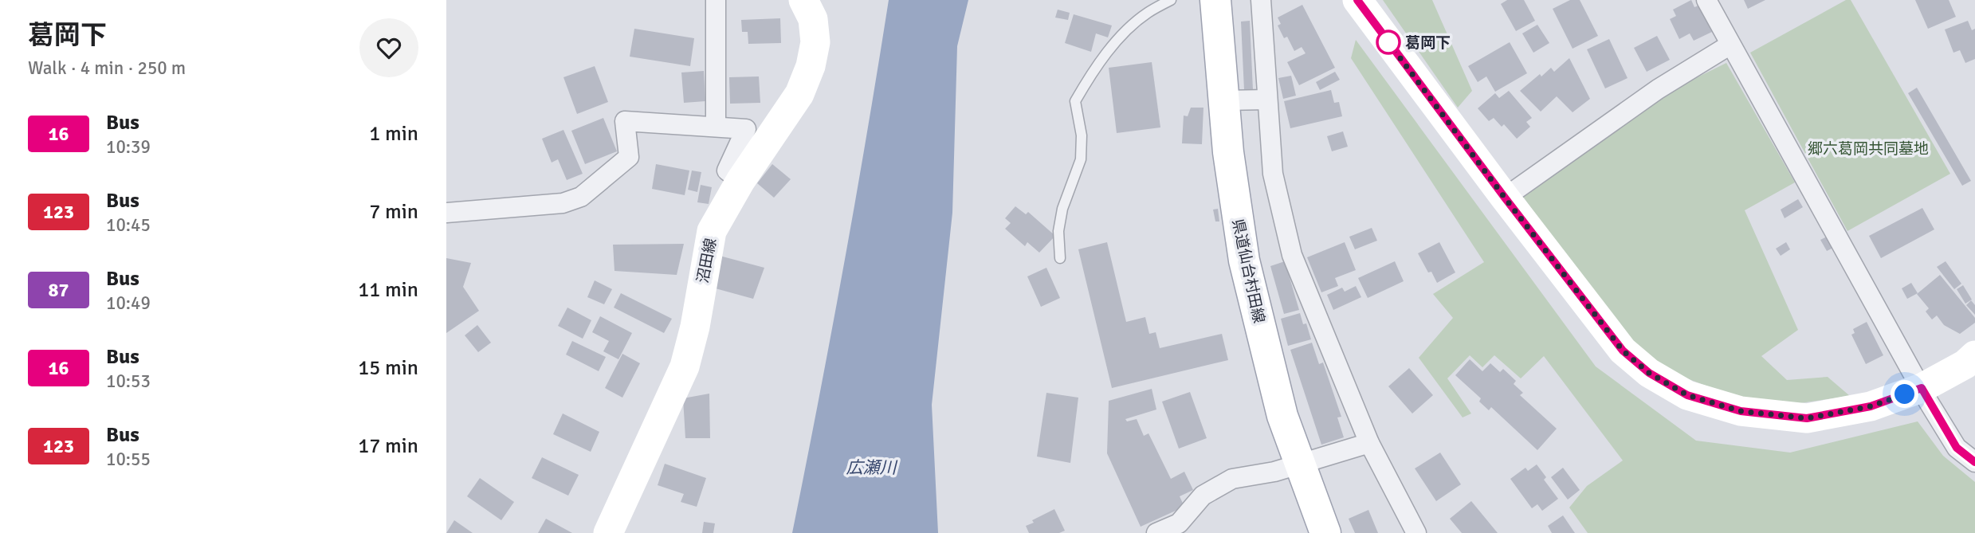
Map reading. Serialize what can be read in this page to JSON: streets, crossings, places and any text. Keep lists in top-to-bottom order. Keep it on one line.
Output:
{"streets":{"main road":["県道仙台村田線"],"street":["沼田線"]},"water":["広瀬川"],"parks":["郷六葛岡共同墓地"],"places":["葛岡下"],"lines":["bus line 16"],"page":{"heading":["葛岡下","Walk · 4 min · 250 m"],"list":[{"mark":"16","name":"Bus","note":"10:39","value":"1 min"},{"mark":"123","name":"Bus","note":"10:45","value":"7 min"},{"mark":"87","name":"Bus","note":"10:49","value":"11 min"},{"mark":"16","name":"Bus","note":"10:53","value":"15 min"},{"mark":"123","name":"Bus","note":"10:55","value":"17 min"}]}}
